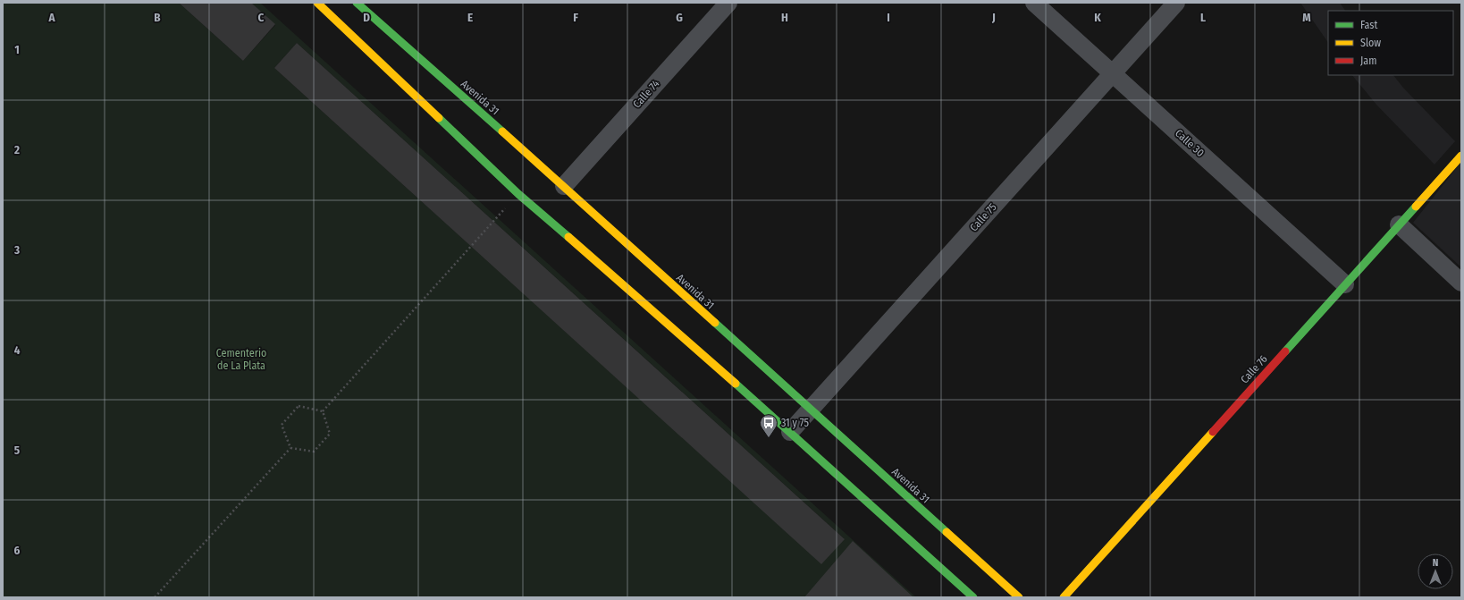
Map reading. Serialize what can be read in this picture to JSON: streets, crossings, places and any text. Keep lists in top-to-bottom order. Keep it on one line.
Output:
{"streets":{"main road":["Avenida 31","Calle 76"],"street":["Calle 74","Calle 30","Calle 75"]},"crossings":[["Calle 74","Avenida 31"],["Avenida 31","Calle 75"],["Calle 30","Calle 75"],["Calle 30","Calle 76"]],"parks":["Cementerio de La Plata"],"places":{"bus stop":["31 y 75"]},"legend":["Fast","Slow","Jam"],"north":"top","grid":{"columns":["A","B","C","D","E","F","G","H","I","J","K","L","M"],"rows":["1","2","3","4","5","6"]}}
